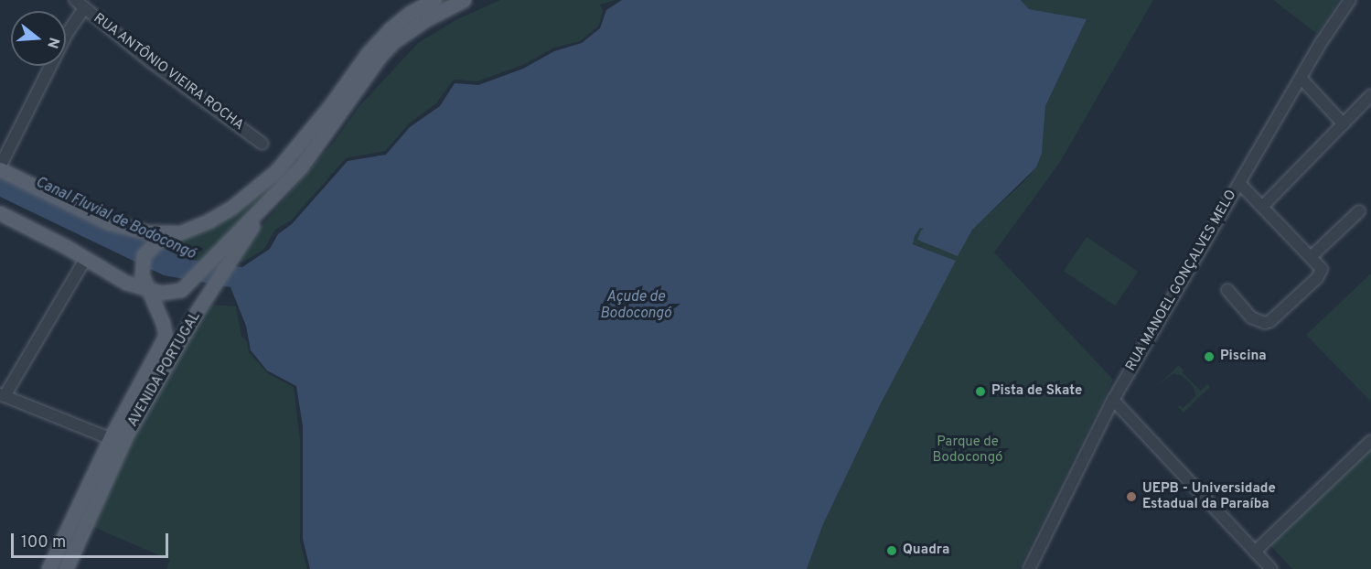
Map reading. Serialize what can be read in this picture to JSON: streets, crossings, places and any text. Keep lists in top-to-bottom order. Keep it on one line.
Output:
{"streets":{"main road":["AVENIDA PORTUGAL"],"street":["RUA ANTÔNIO VIEIRA ROCHA","RUA MANOEL GONÇALVES MELO"]},"water":["Canal Fluvial de Bodocongó","Açude de Bodocongó"],"parks":["Parque de Bodocongó"],"places":["Piscina","Pista de Skate","UEPB - Universidade Estadual da Paraíba","Quadra"],"scale_bar":"100 m","north":"right"}
